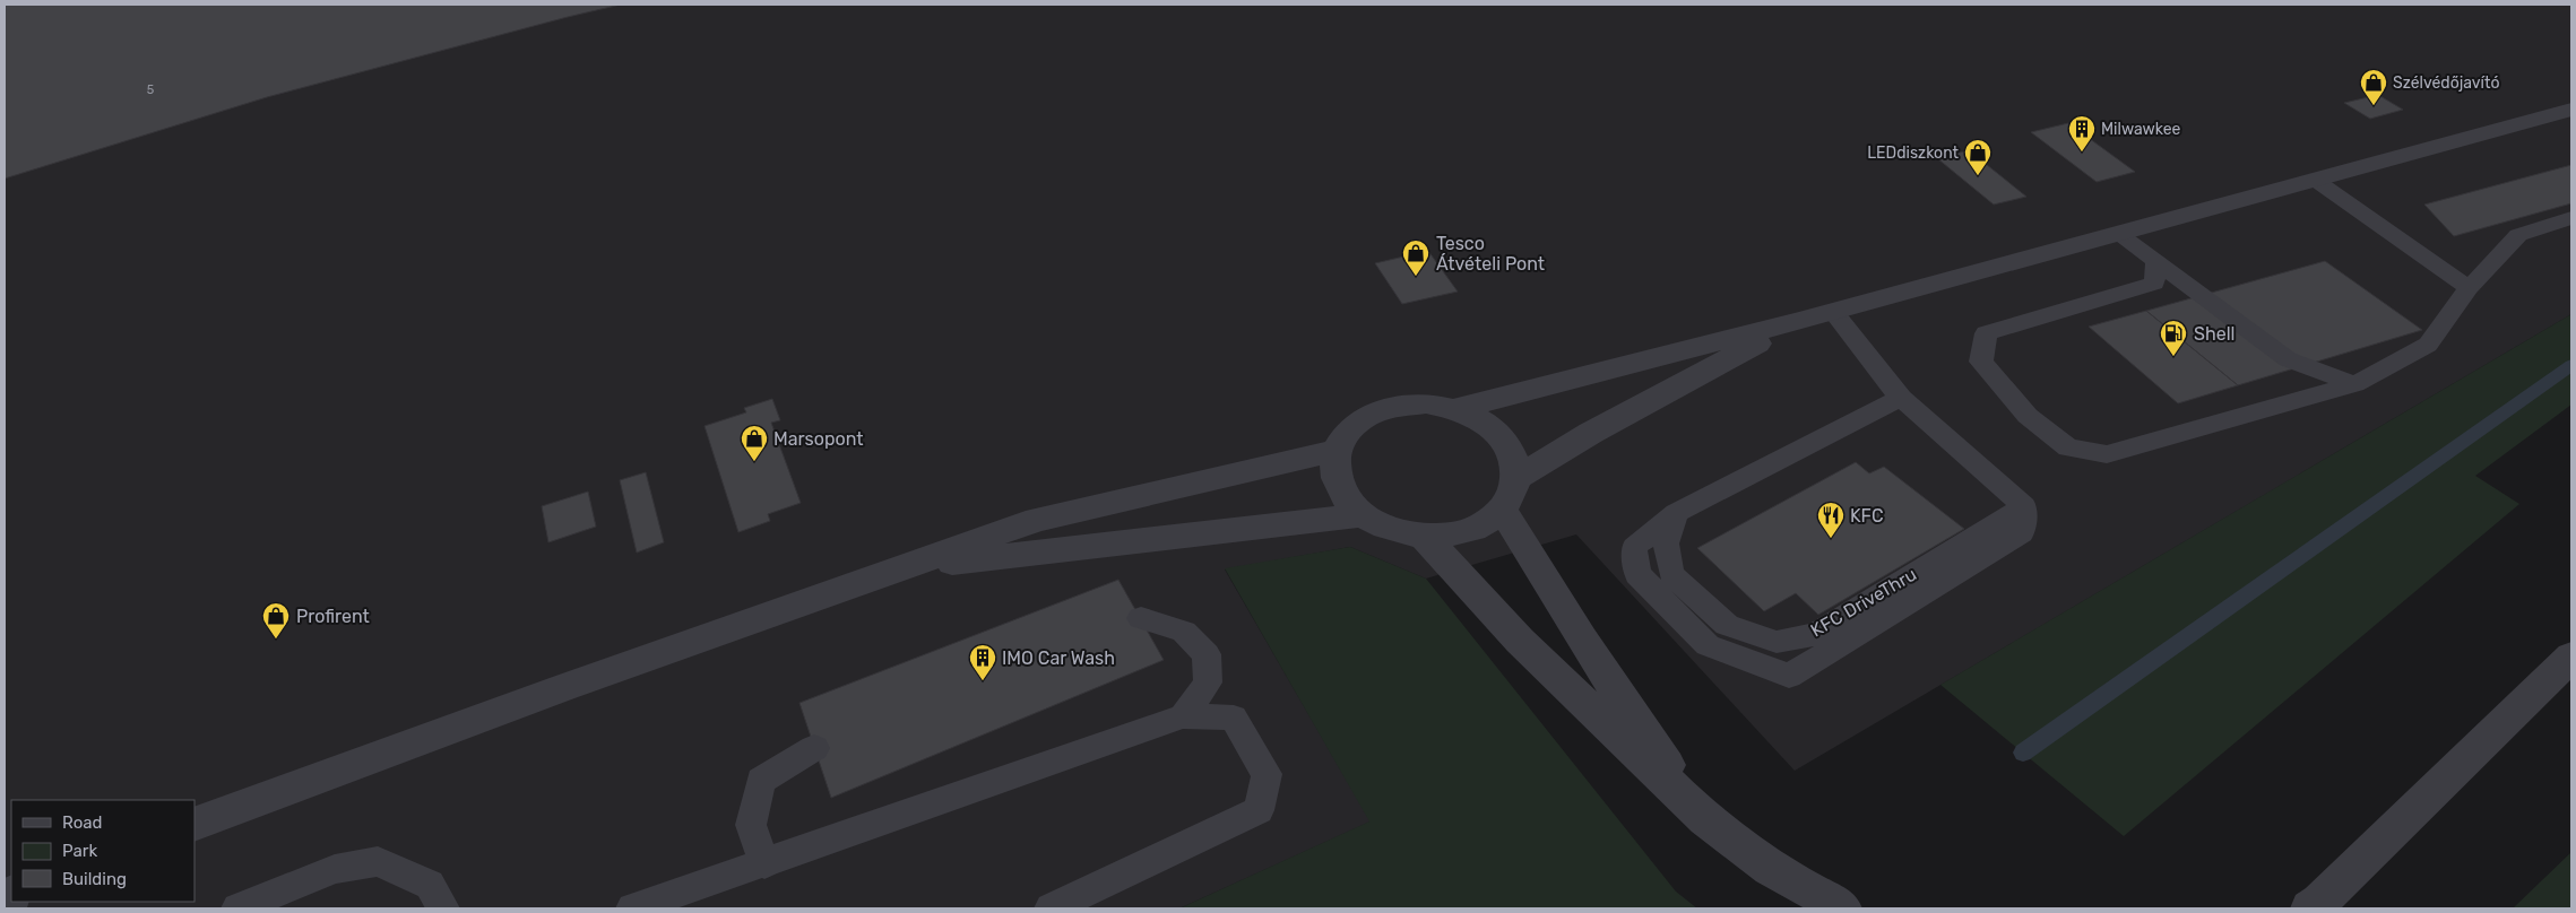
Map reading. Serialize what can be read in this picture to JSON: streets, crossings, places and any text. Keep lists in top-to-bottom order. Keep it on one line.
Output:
{"streets":{"lane":["KFC DriveThru"]},"places":{"shop":["Szélvédőjavító","LEDdiszkont","Tesco Átvételi Pont","Marsopont","Profirent"],"building":["Milwawkee","IMO Car Wash"],"fuel station":["Shell"],"restaurant":["KFC"]},"house_numbers":["5"],"legend":["Road","Park","Building"]}
